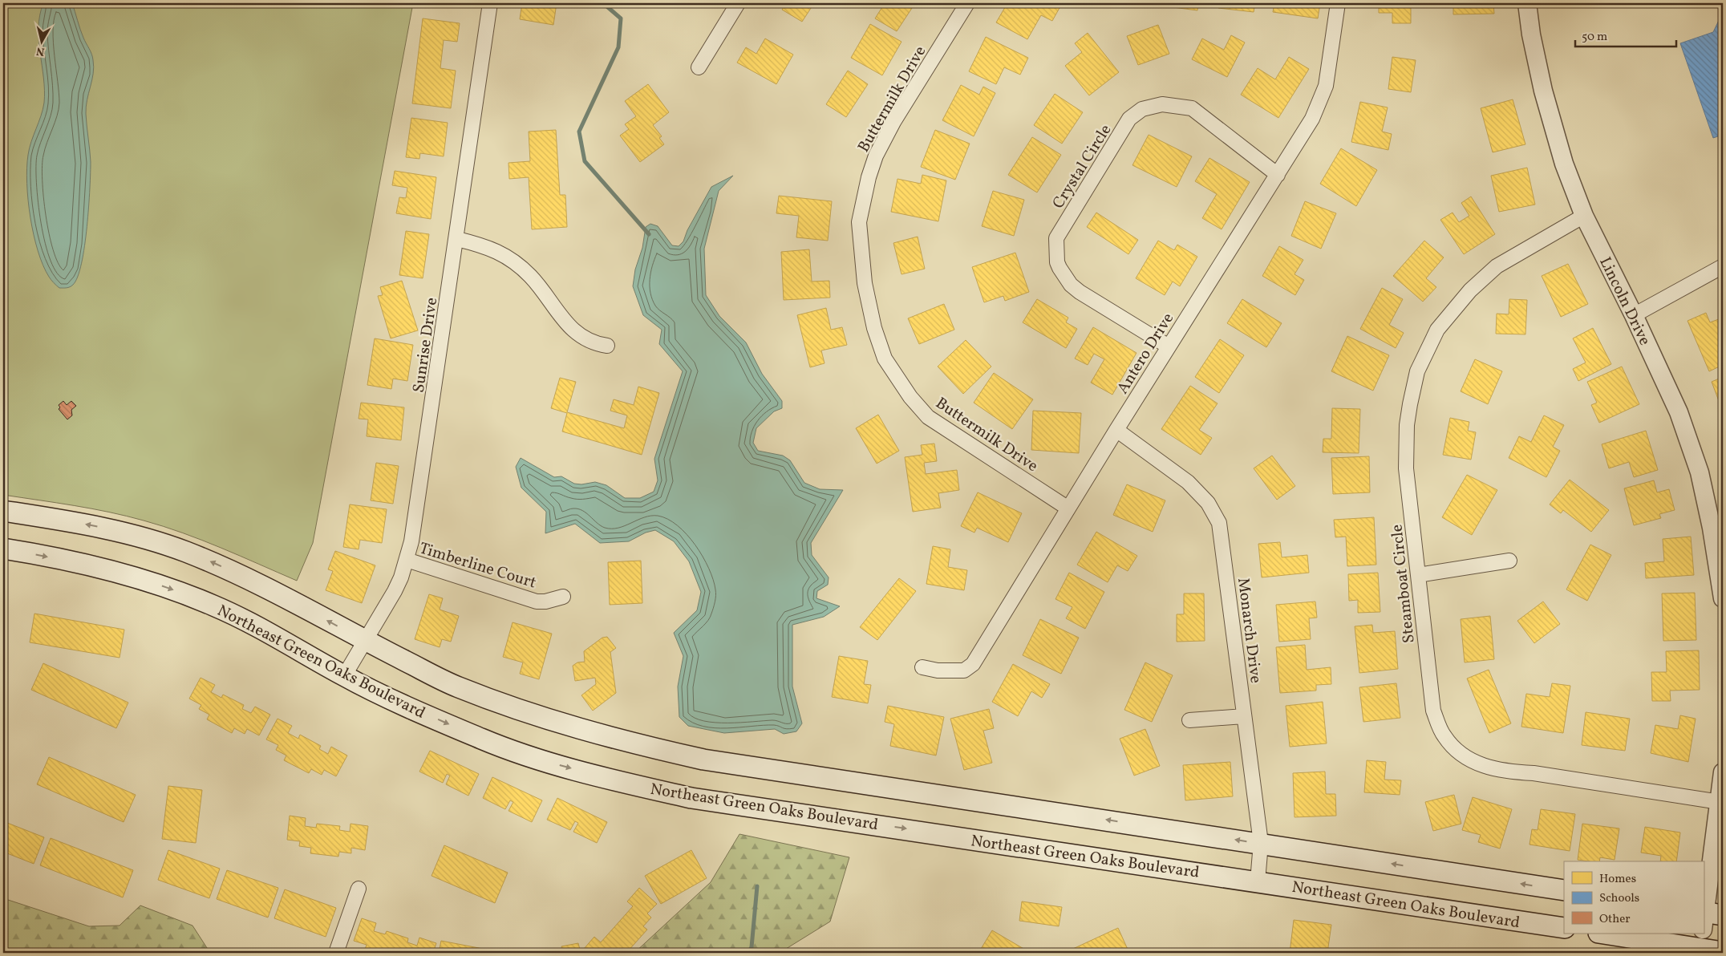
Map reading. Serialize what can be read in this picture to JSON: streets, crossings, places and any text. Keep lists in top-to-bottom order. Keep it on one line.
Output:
{"streets":{"main road":["Northeast Green Oaks Boulevard"],"street":["Buttermilk Drive","Crystal Circle","Lincoln Drive","Sunrise Drive","Antero Drive","Timberline Court","Steamboat Circle","Monarch Drive"]},"crossings":[["Buttermilk Drive","Antero Drive"],["Crystal Circle","Antero Drive"],["Lincoln Drive","Steamboat Circle"],["Sunrise Drive","Timberline Court"],["Sunrise Drive","Northeast Green Oaks Boulevard"],["Antero Drive","Monarch Drive"],["Monarch Drive","Northeast Green Oaks Boulevard"]],"legend":["Homes","Schools","Other"],"scale_bar":"50 m","north":"bottom"}
